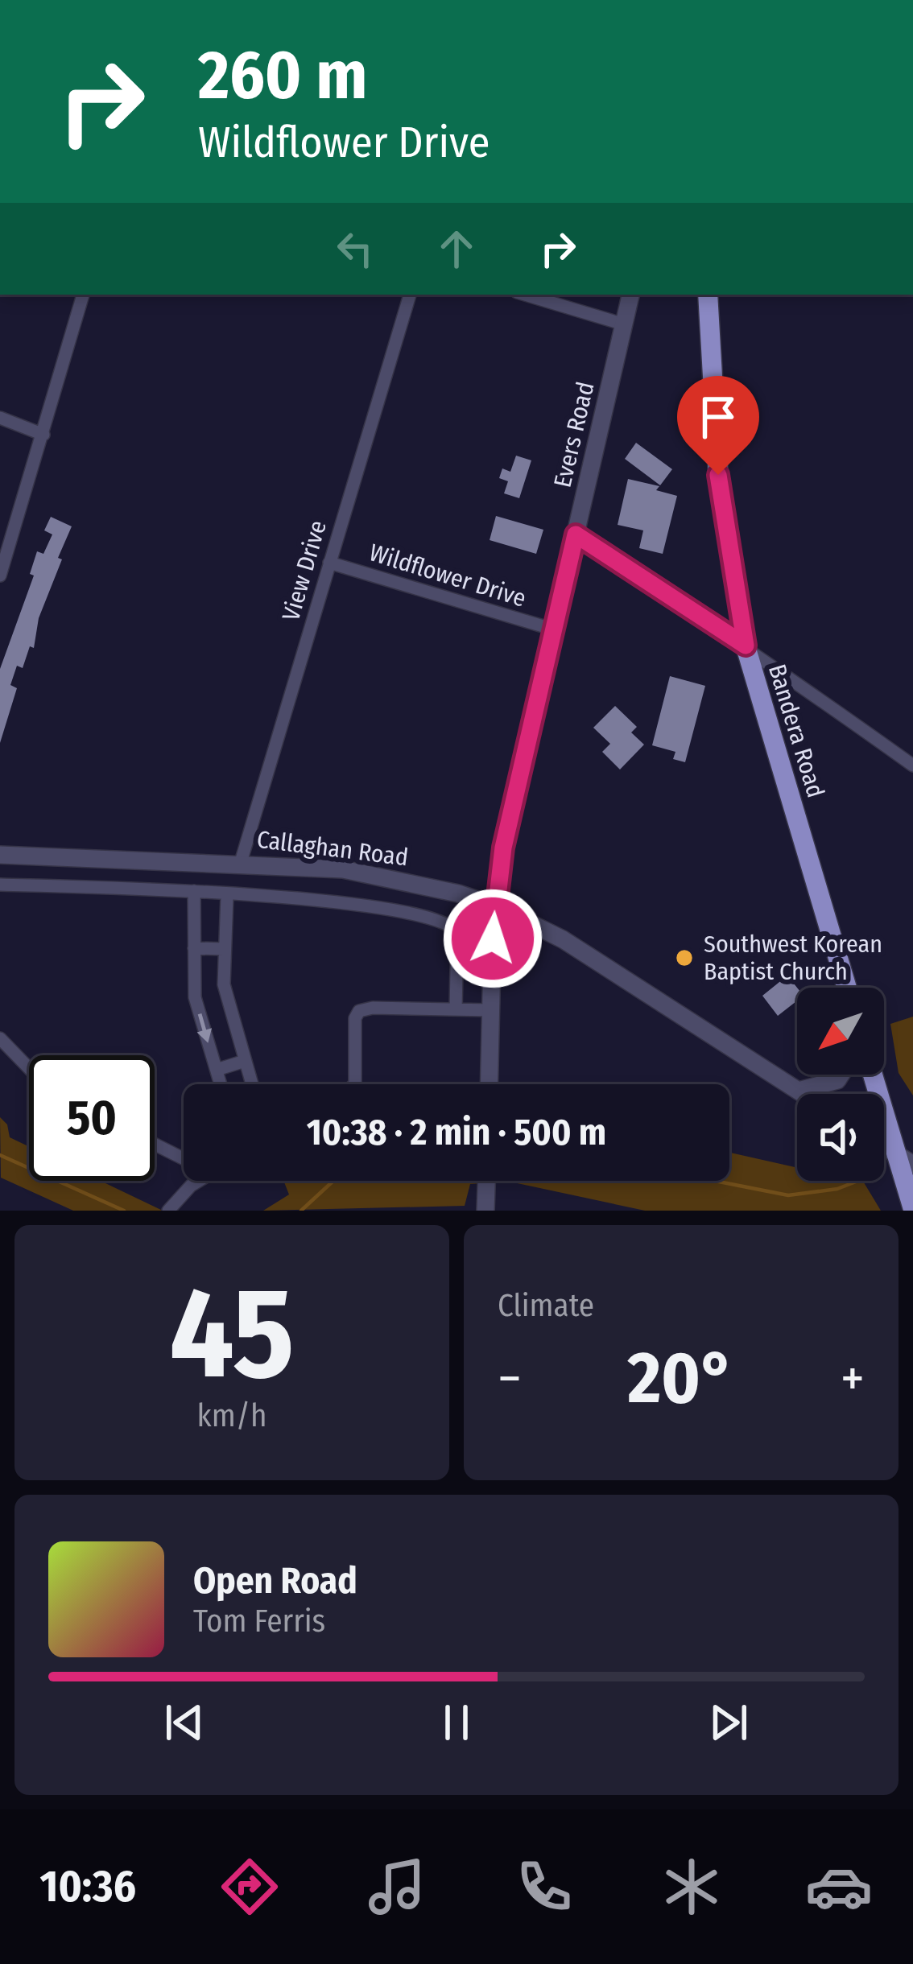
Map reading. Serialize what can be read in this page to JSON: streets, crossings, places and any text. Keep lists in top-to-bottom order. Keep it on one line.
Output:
{"streets":{"main road":["Evers Road","Bandera Road","Callaghan Road"],"street":["View Drive","Wildflower Drive"]},"crossings":[["Evers Road","Wildflower Drive"],["Evers Road","Callaghan Road"],["View Drive","Wildflower Drive"],["View Drive","Callaghan Road"]],"places":["Southwest Korean Baptist Church"],"north":"bottom left","page":{"turn":["260 m","Wildflower Drive"],"limit":"50","trip":"10:38 · 2 min · 500 m","tile":[["45","km/h"],"Climate"],"heat":["−","20°","+"],"song":["Open Road","Tom Ferris"],"tabs":"10:36"}}
